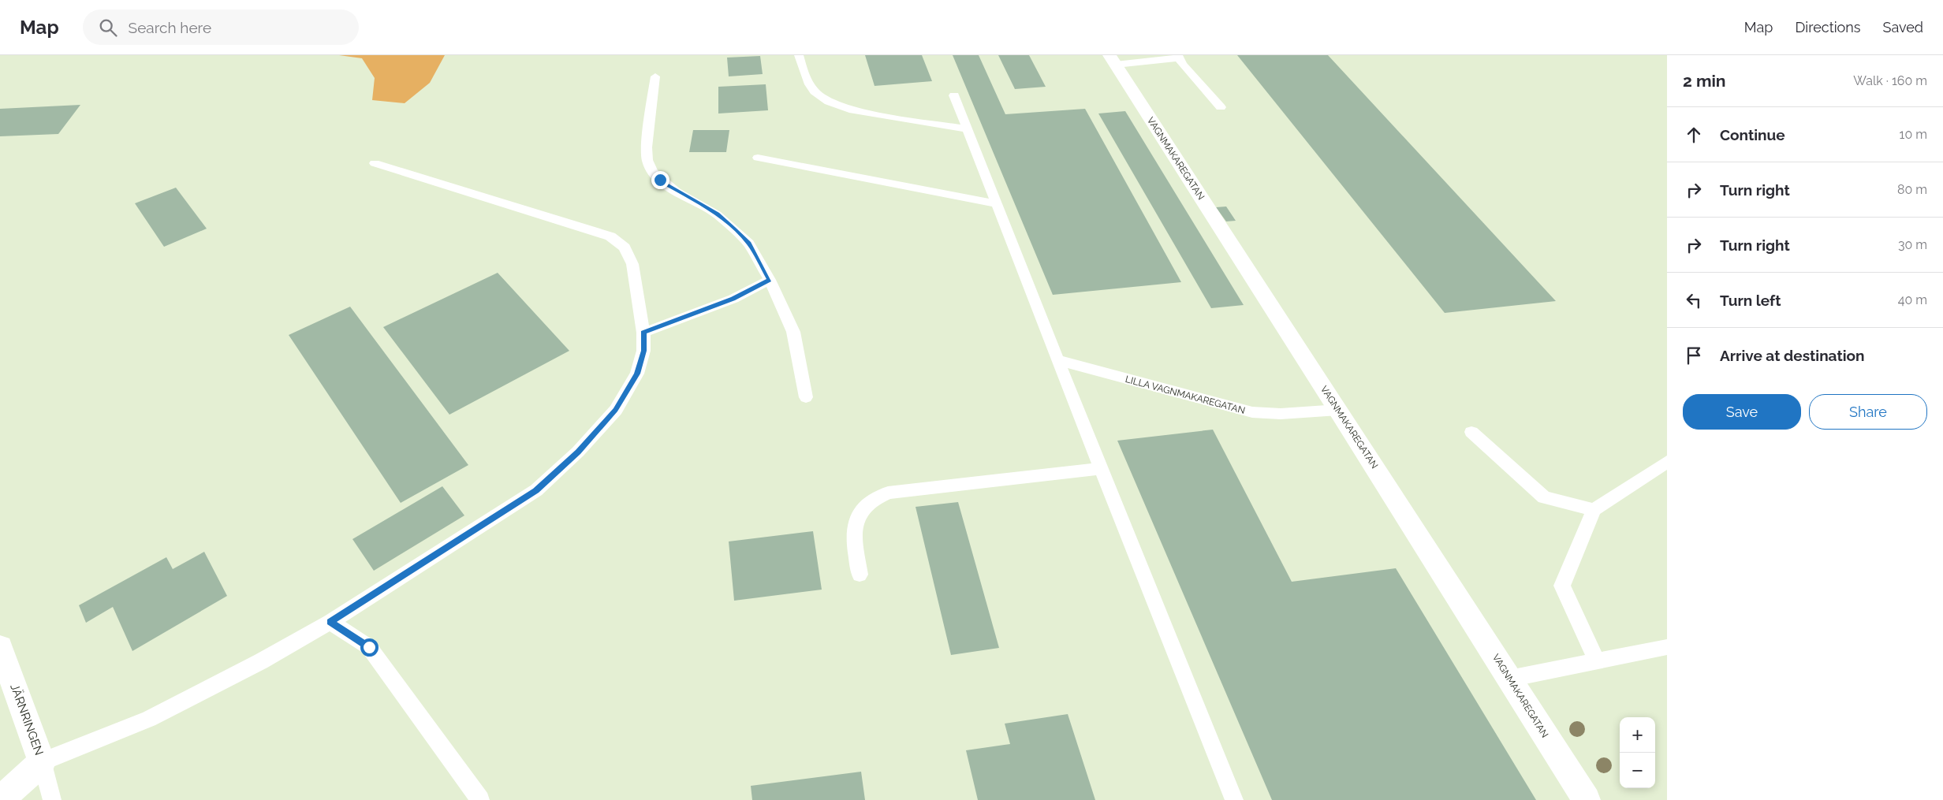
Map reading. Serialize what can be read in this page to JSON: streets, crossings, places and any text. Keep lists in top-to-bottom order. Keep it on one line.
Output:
{"streets":{"street":["VAGNMAKAREGATAN","JÄRNRINGEN"],"lane":["LILLA VAGNMAKAREGATAN"]},"crossings":[["VAGNMAKAREGATAN","LILLA VAGNMAKAREGATAN"]],"page":{"header":"Map","search":"Search here","nav":["Map","Directions","Saved"],"heading":["2 min","Walk · 160 m"],"list":[["Continue","10 m"],["Turn right","80 m"],["Turn right","30 m"],["Turn left","40 m"],"Arrive at destination"],"buttons":["Save","Share"],"map_buttons":["+","−"]}}
